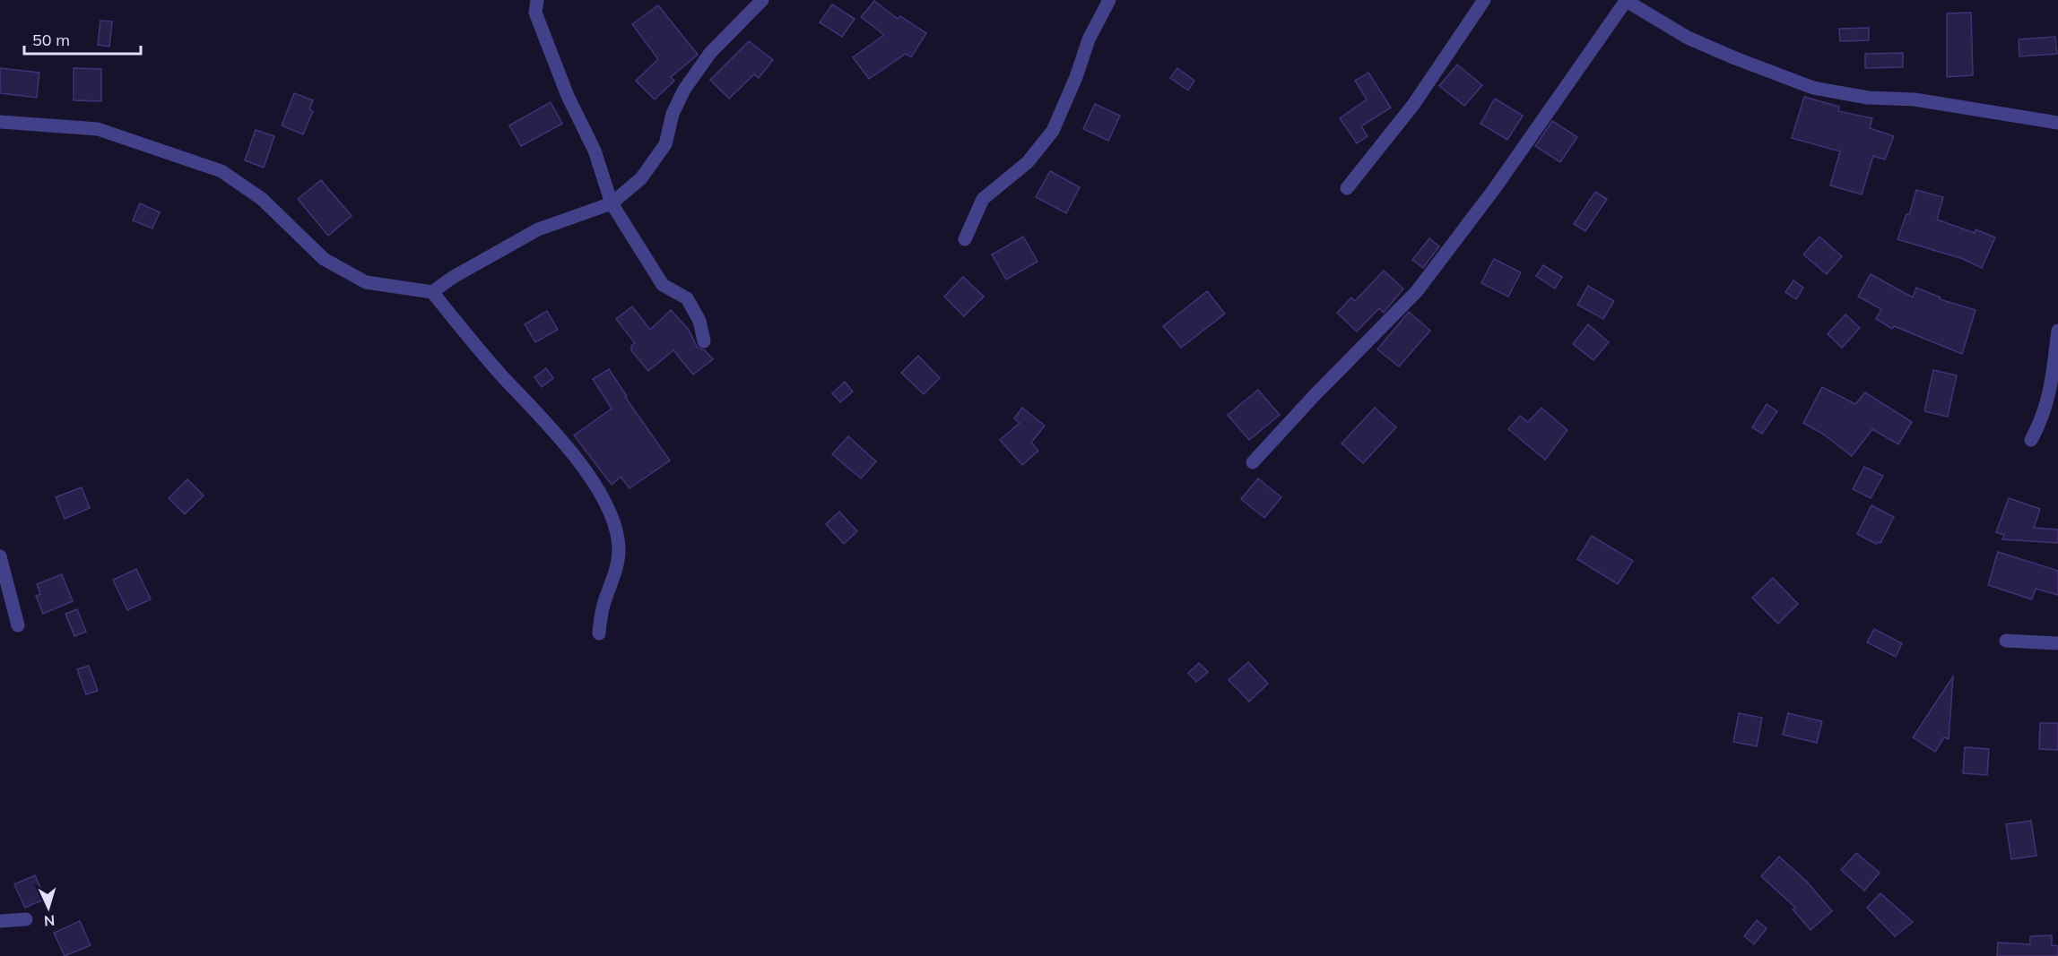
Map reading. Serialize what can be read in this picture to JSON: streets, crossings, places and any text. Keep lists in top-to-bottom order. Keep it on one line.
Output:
{"scale_bar":"50 m","north":"bottom"}
